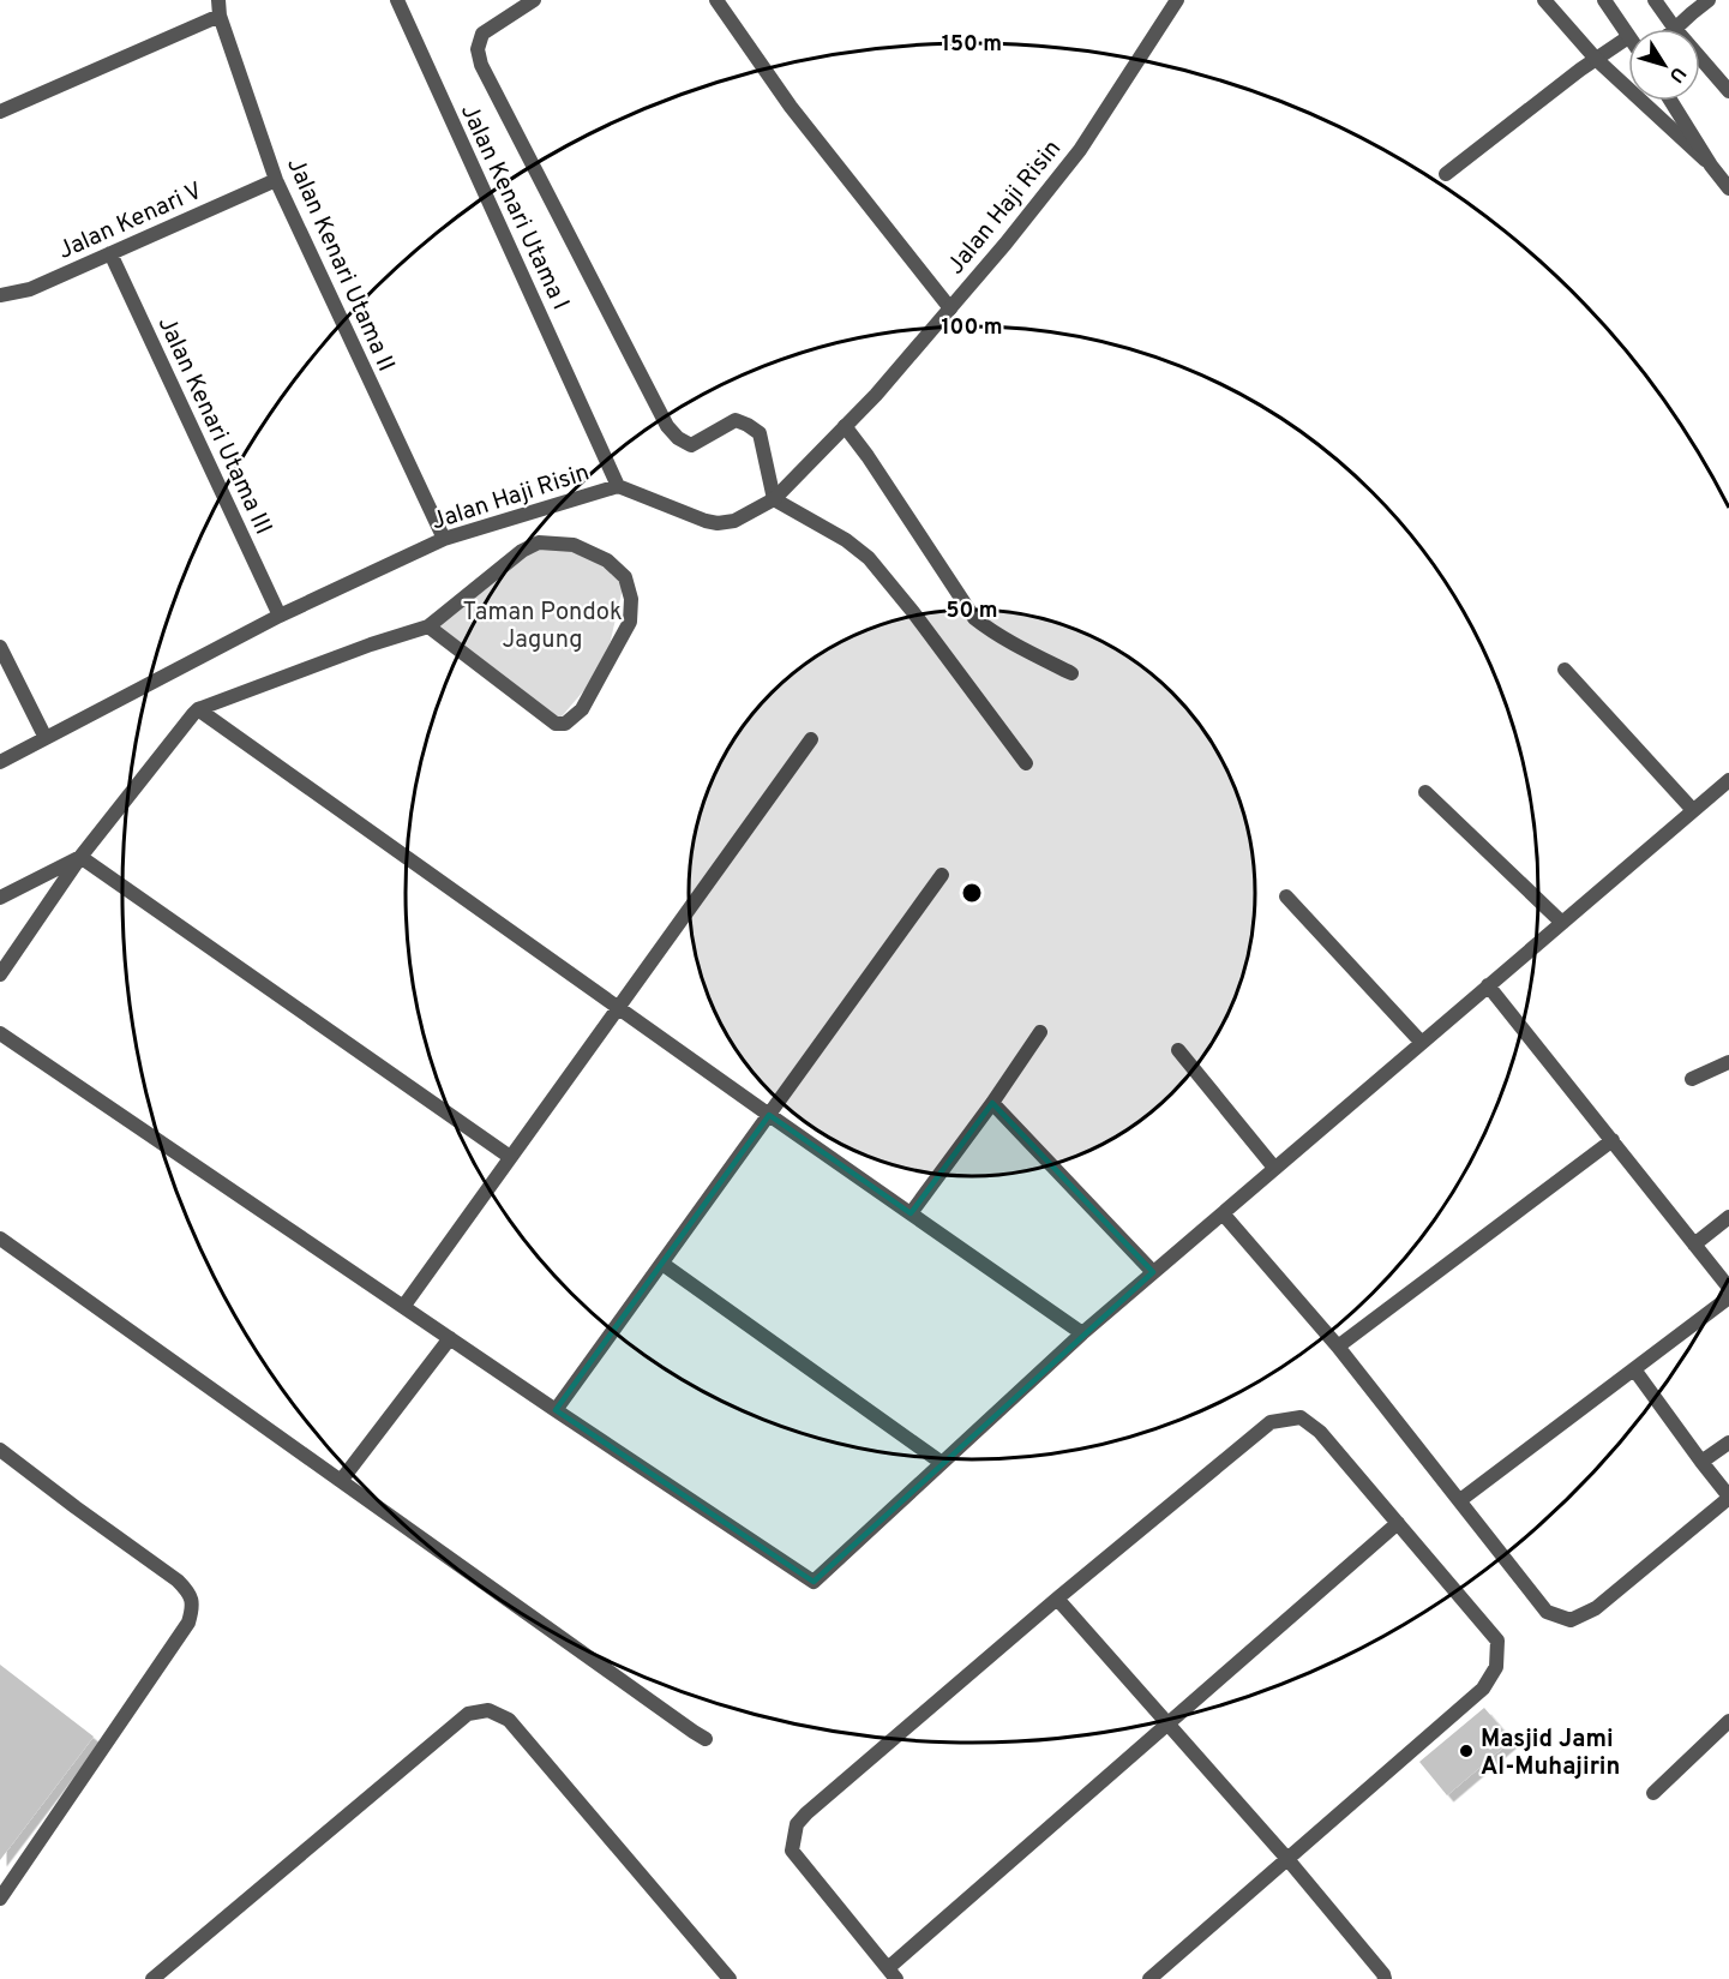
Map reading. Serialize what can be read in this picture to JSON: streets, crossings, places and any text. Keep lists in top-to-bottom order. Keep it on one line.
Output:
{"streets":{"street":["Jalan Kenari Utama I","Jalan Haji Risin","Jalan Kenari V","Jalan Kenari Utama II","Jalan Kenari Utama III"]},"crossings":[["Jalan Kenari Utama I","Jalan Haji Risin"],["Jalan Haji Risin","Jalan Kenari Utama II"],["Jalan Haji Risin","Jalan Kenari Utama III"],["Jalan Kenari V","Jalan Kenari Utama II"],["Jalan Kenari V","Jalan Kenari Utama III"]],"parks":["Taman Pondok Jagung"],"places":["Masjid Jami Al-Muhajirin"],"north":"bottom right","rings":["150 m","100 m","50 m"]}
